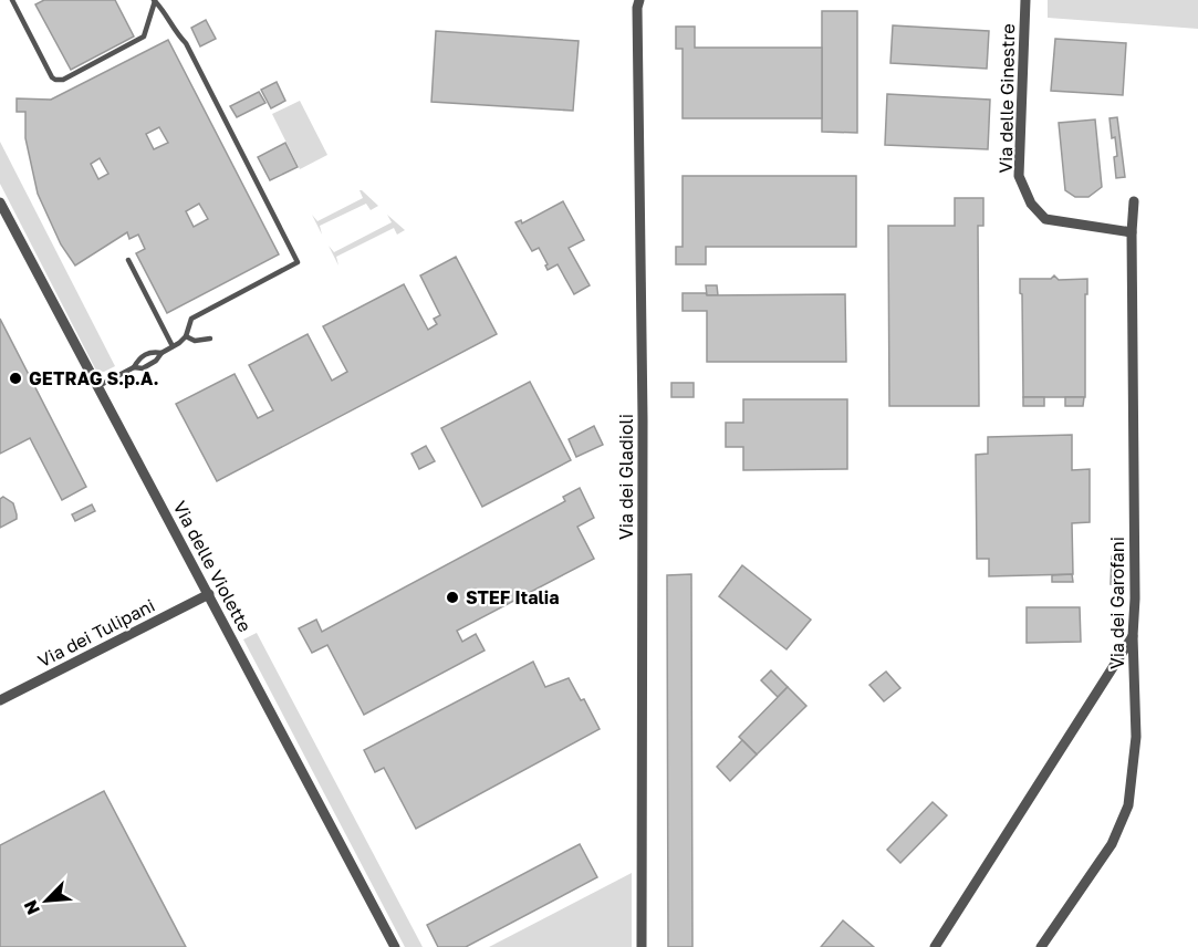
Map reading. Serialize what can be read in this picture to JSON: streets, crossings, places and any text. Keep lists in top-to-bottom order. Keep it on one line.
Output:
{"streets":{"street":["Via delle Ginestre","Via dei Gladioli","Via delle Violette","Via dei Garofani","Via dei Tulipani"]},"crossings":[["Via delle Ginestre","Via dei Garofani"],["Via delle Violette","Via dei Tulipani"]],"places":["GETRAG S.p.A.","STEF Italia"],"north":"bottom left"}
